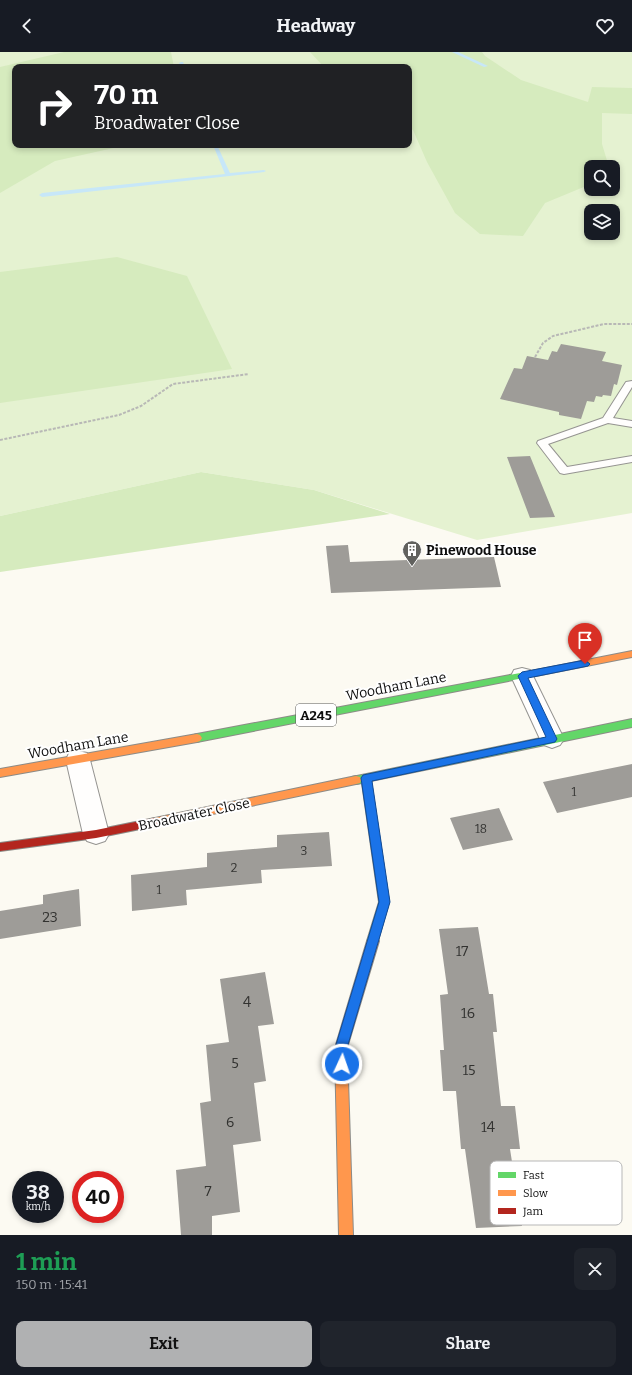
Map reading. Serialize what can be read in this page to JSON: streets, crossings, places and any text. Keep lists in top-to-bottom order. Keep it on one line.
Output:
{"streets":{"street":["Woodham Lane","A245","Broadwater Close"]},"places":{"building":["Pinewood House"]},"house_numbers":["1","18","3","2","1","23","17","4","16","5","15","6","14","7"],"legend":["Fast","Slow","Jam"],"page":{"header":"Headway","turn":["70 m","Broadwater Close"],"speed":"38 km/h","limit":"40","heading":["1 min","150 m · 15:41"],"buttons":["Exit","Share"]}}
